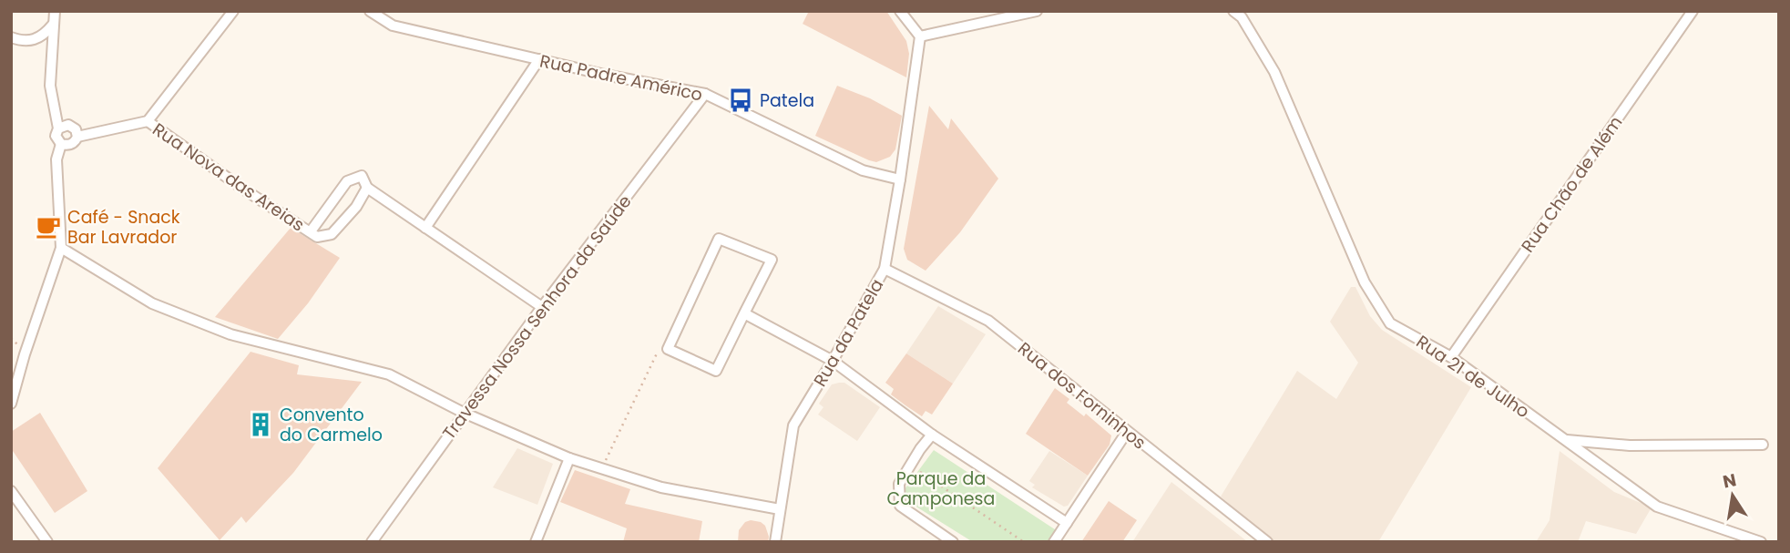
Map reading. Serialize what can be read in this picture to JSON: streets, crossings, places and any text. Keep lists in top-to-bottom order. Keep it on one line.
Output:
{"streets":{"street":["Rua Padre Américo","Rua Nova das Areias","Rua Chão de Além","Travessa Nossa Senhora da Saúde","Rua da Patela","Rua 21 de Julho","Rua dos Forninhos"]},"crossings":[["Rua Padre Américo","Travessa Nossa Senhora da Saúde"],["Rua Padre Américo","Rua da Patela"],["Rua Nova das Areias","Travessa Nossa Senhora da Saúde"],["Rua Chão de Além","Rua 21 de Julho"],["Rua da Patela","Rua dos Forninhos"]],"parks":["Parque da Camponesa"],"places":{"bus stop":["Patela"],"cafe":["Café - Snack Bar Lavrador"],"building":["Convento do Carmelo"]},"north":"top"}
